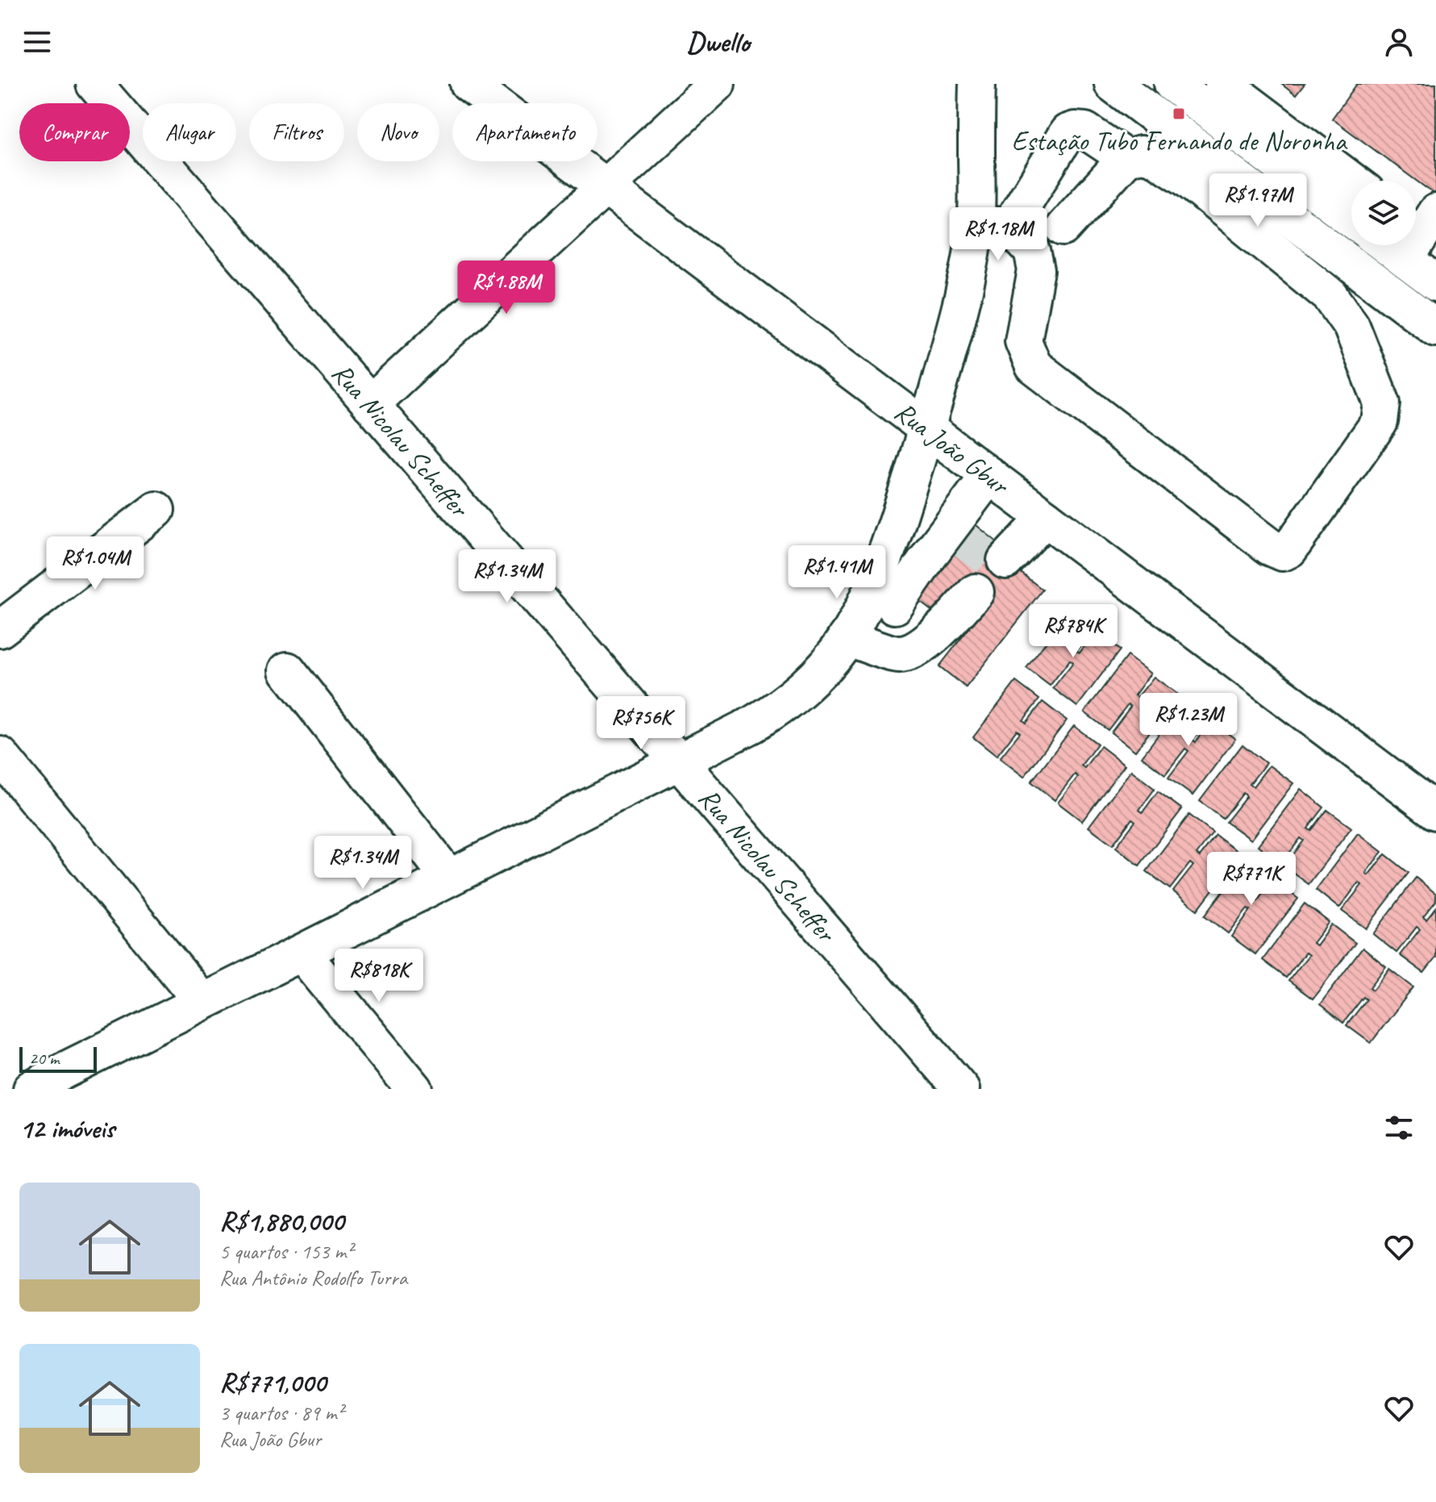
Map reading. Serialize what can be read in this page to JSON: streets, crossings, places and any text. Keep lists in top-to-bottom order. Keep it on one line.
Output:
{"streets":{"street":["Rua Nicolau Scheffer","Rua João Gbur"]},"places":{"transit":["Estação Tubo Fernando de Noronha"]},"scale_bar":"20 m","page":{"header":"Dwello","chip":["Comprar","Alugar","Filtros","Novo","Apartamento"],"price":["R$1.97M","R$1.18M","R$1.88M","R$1.04M","R$1.41M","R$1.34M","R$784K","R$1.23M","R$756K","R$1.34M","R$771K","R$818K"],"scale":"20 m","heading":"12 imóveis","list":[{"name":"R$1,880,000","note":"5 quartos · 153 m² · Rua Antônio Rodolfo Turra"},{"name":"R$771,000","note":"3 quartos · 89 m² · Rua João Gbur"}]}}
